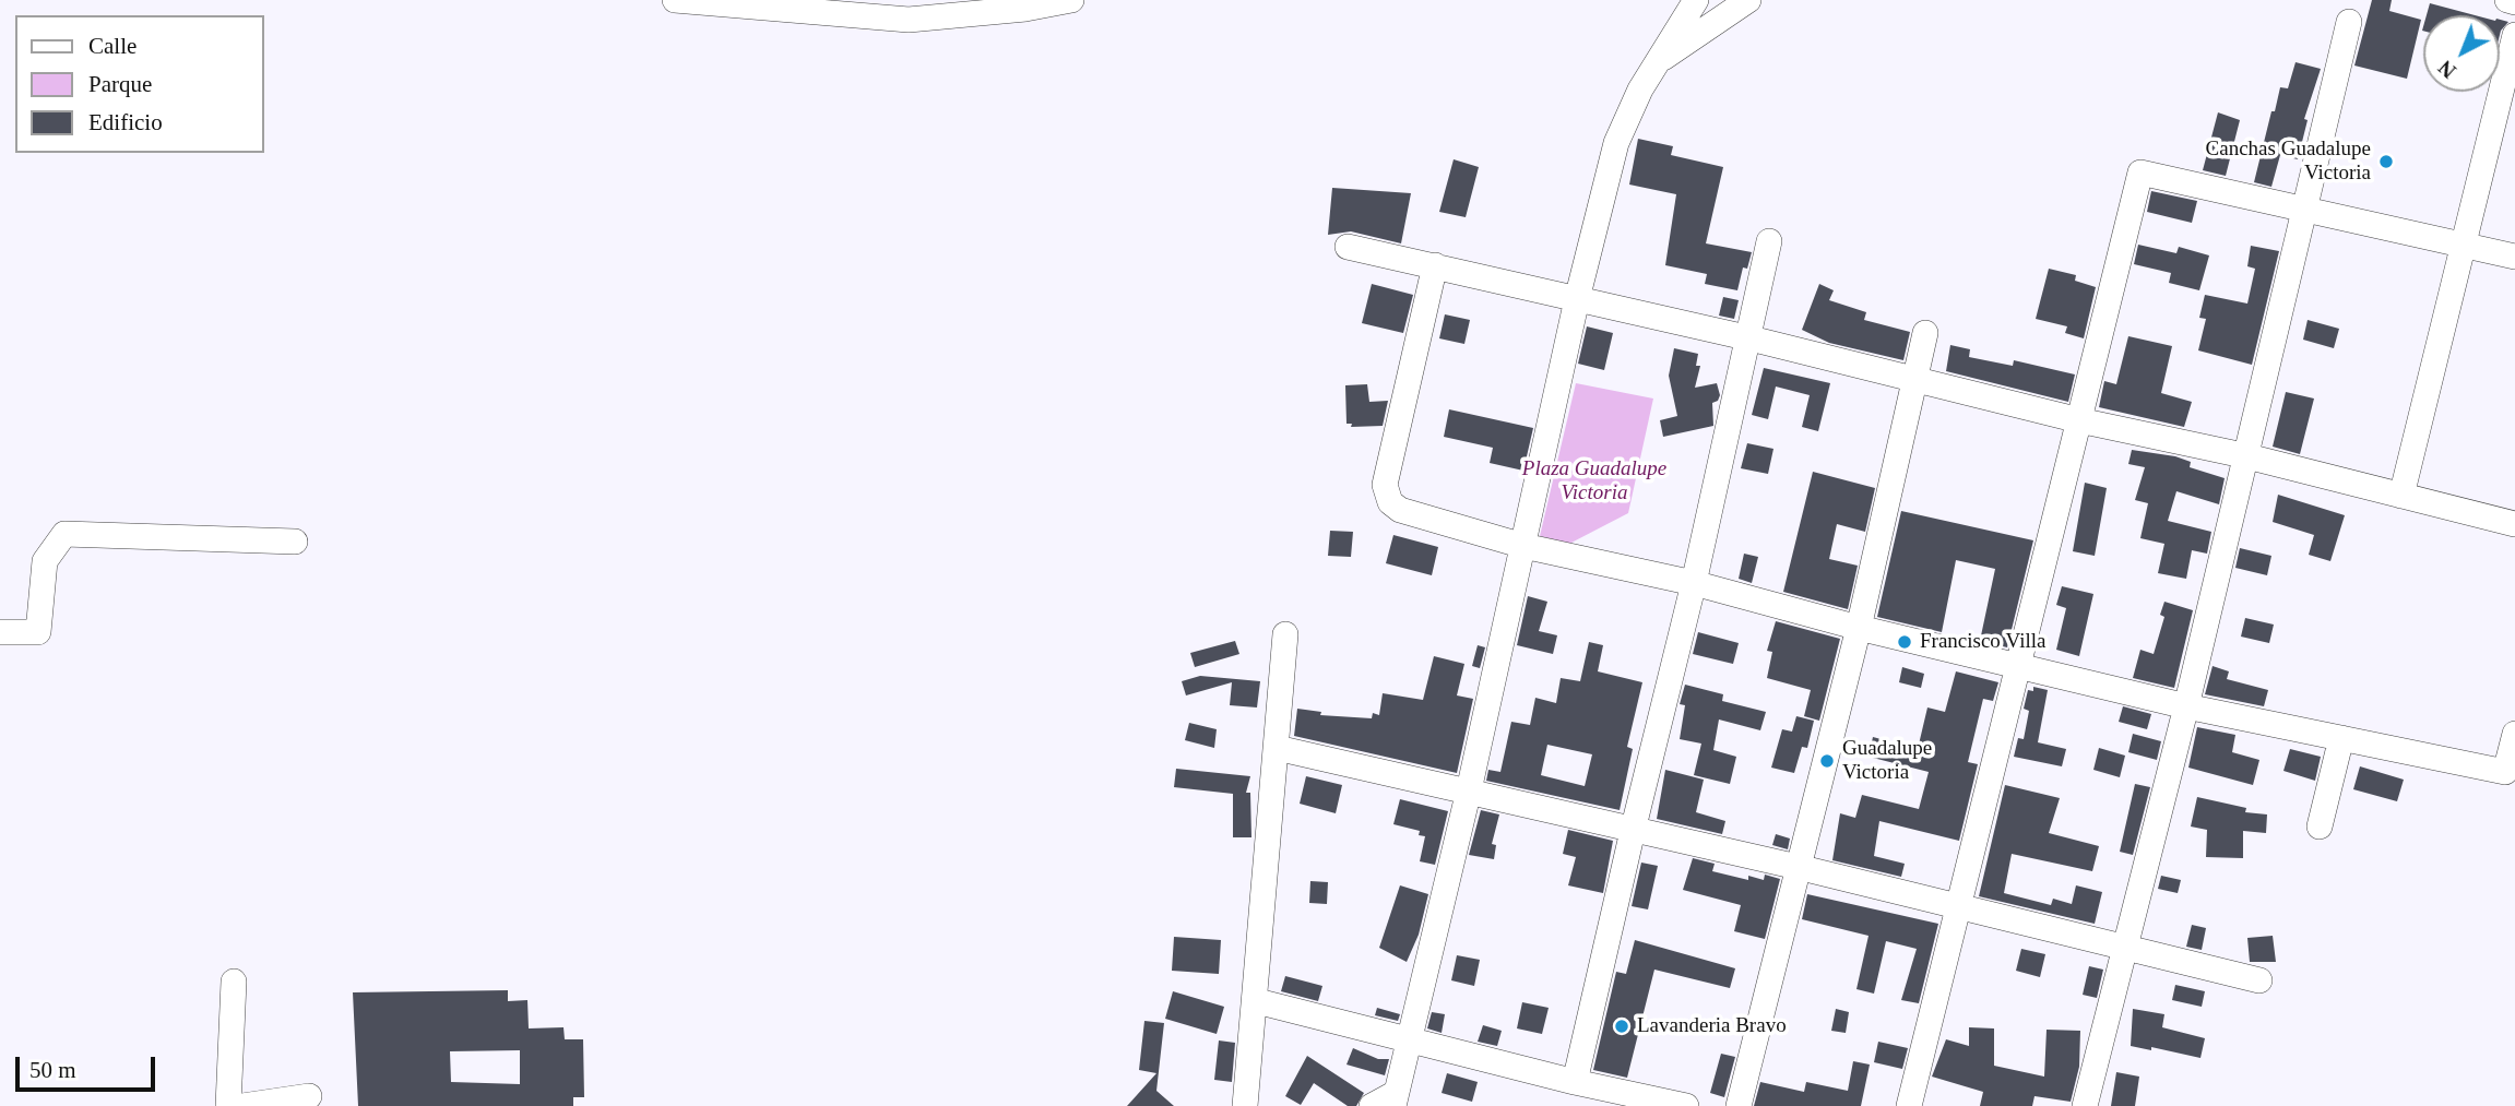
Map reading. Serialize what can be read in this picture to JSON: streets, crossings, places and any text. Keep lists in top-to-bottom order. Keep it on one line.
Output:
{"parks":["Plaza Guadalupe Victoria"],"places":["Canchas Guadalupe Victoria","Francisco Villa","Guadalupe Victoria","Lavanderia Bravo"],"legend":["Calle","Parque","Edificio"],"scale_bar":"50 m","north":"bottom left"}
